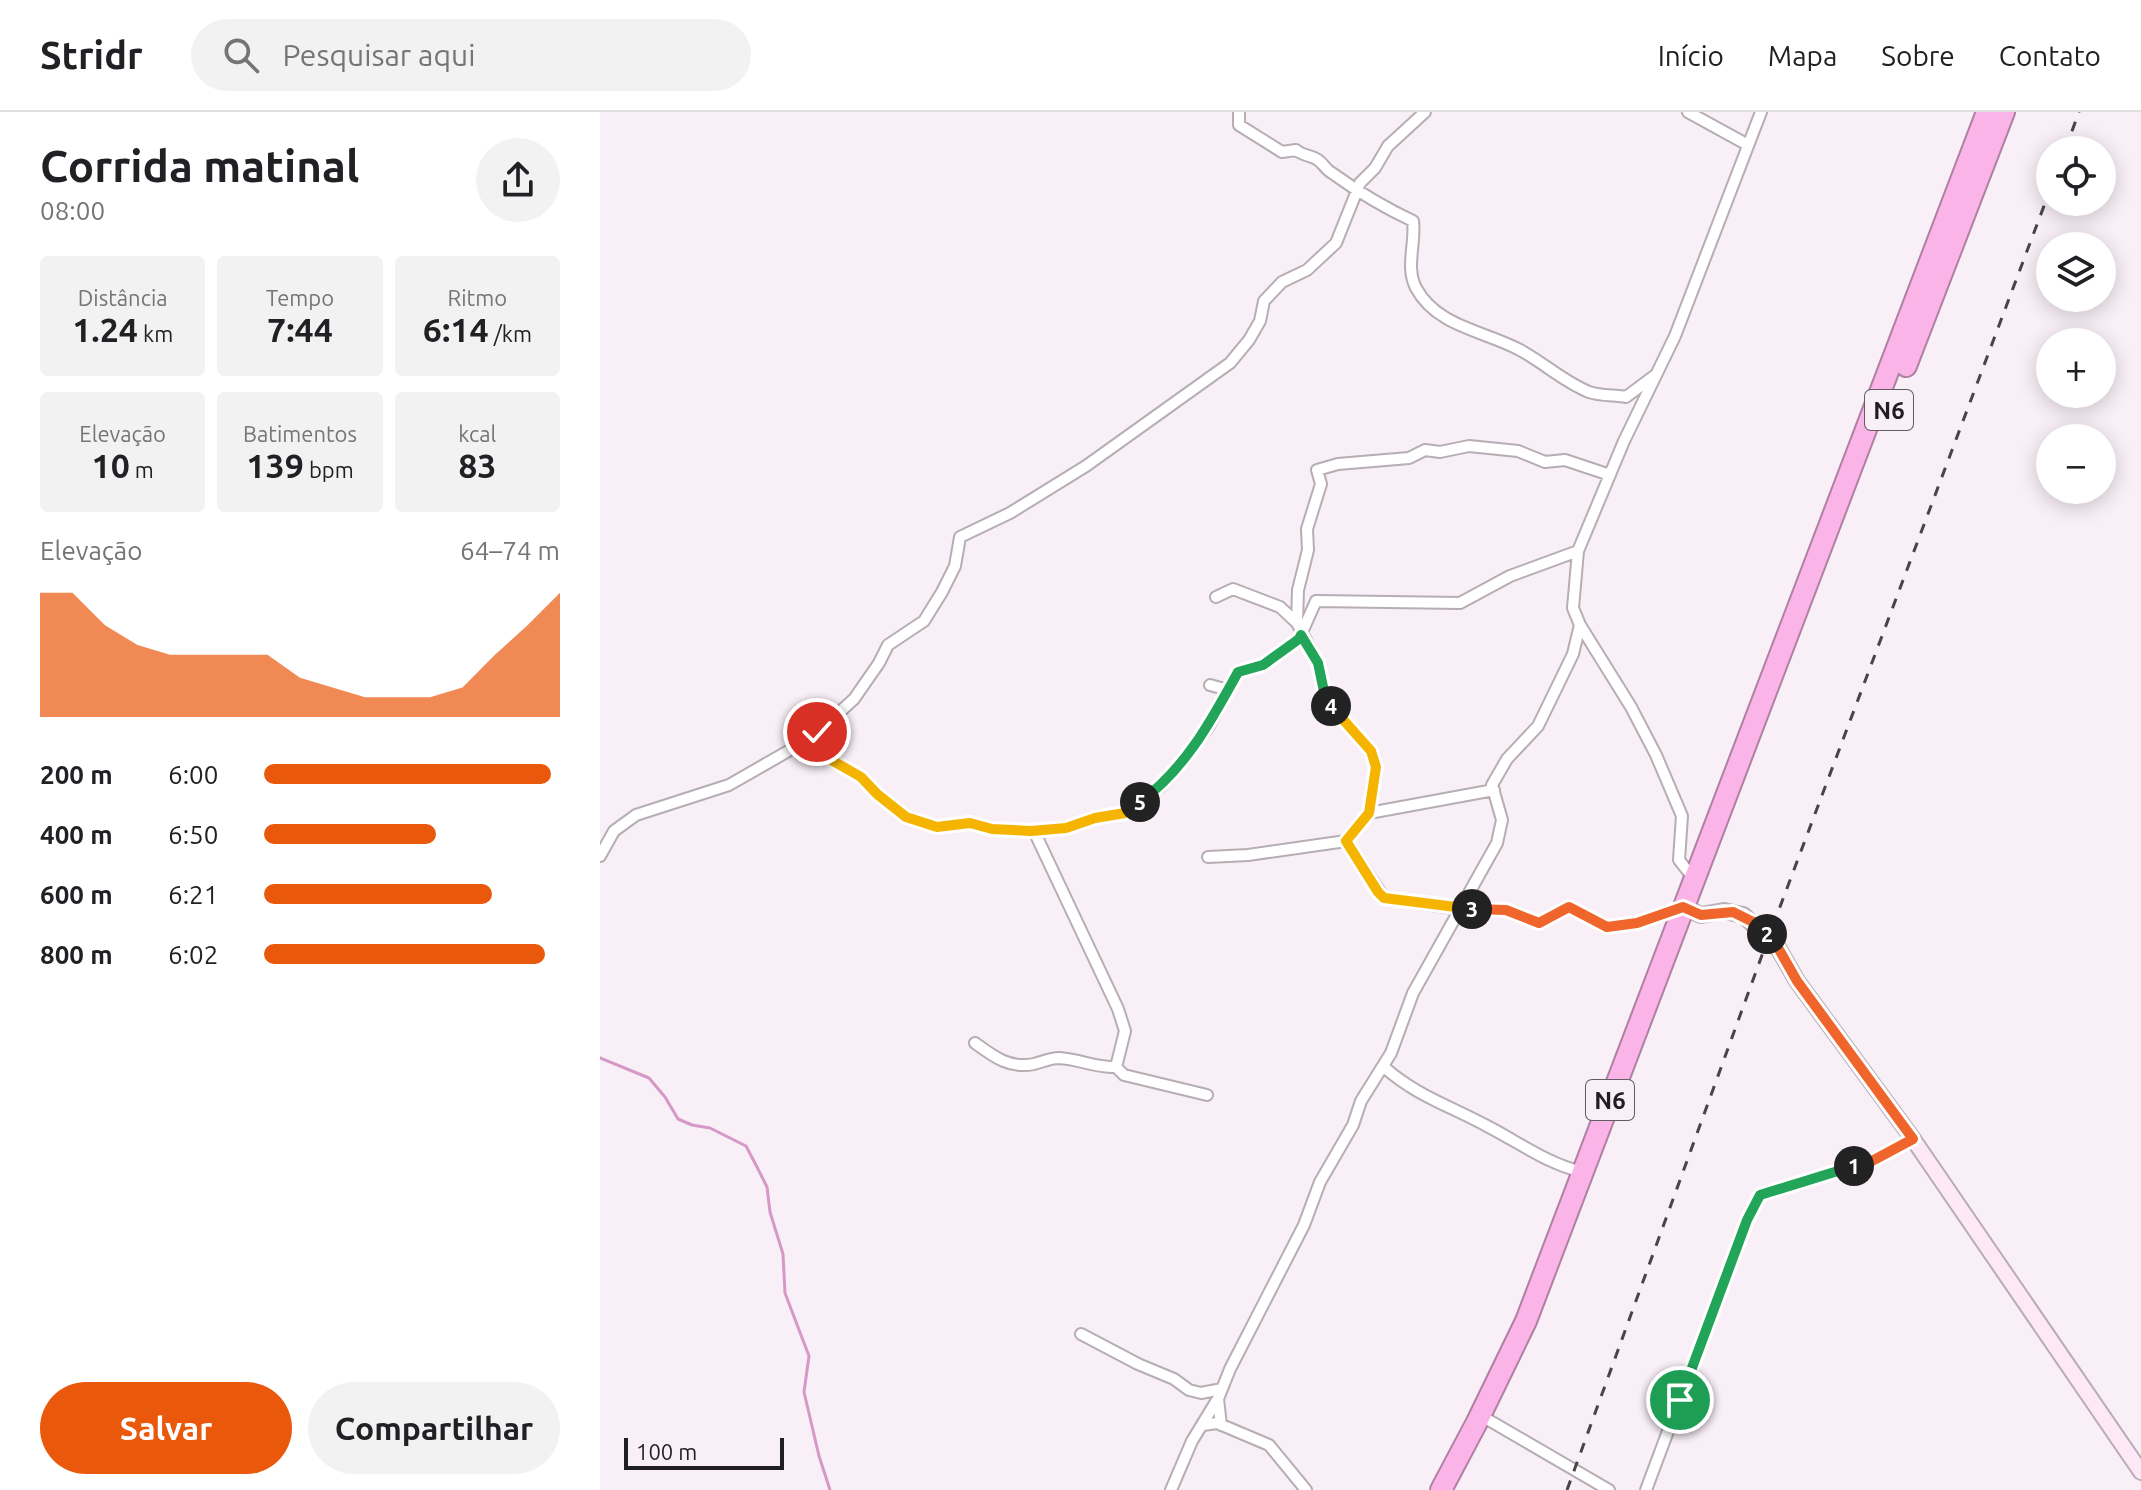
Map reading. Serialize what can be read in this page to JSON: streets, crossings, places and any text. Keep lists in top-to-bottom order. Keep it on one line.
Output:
{"streets":{"highway":["N6"]},"scale_bar":"100 m","page":{"header":"Stridr","search":"Pesquisar aqui","nav":["Início","Mapa","Sobre","Contato"],"heading":["Corrida matinal","08:00"],"map_buttons":["+","−"],"stats":[["Distância","1.24 km"],["Tempo","7:44"],["Ritmo","6:14 /km"],["Elevação","10 m"],["Batimentos","139 bpm"],["kcal","83"]],"chart":["Elevação","64–74 m"],"pins":["4","5","3","2","1"],"list":[{"name":"200 m","note":"6:00"},{"name":"400 m","note":"6:50"},{"name":"600 m","note":"6:21"},{"name":"800 m","note":"6:02"}],"buttons":["Salvar","Compartilhar"],"scale":"100 m"}}
